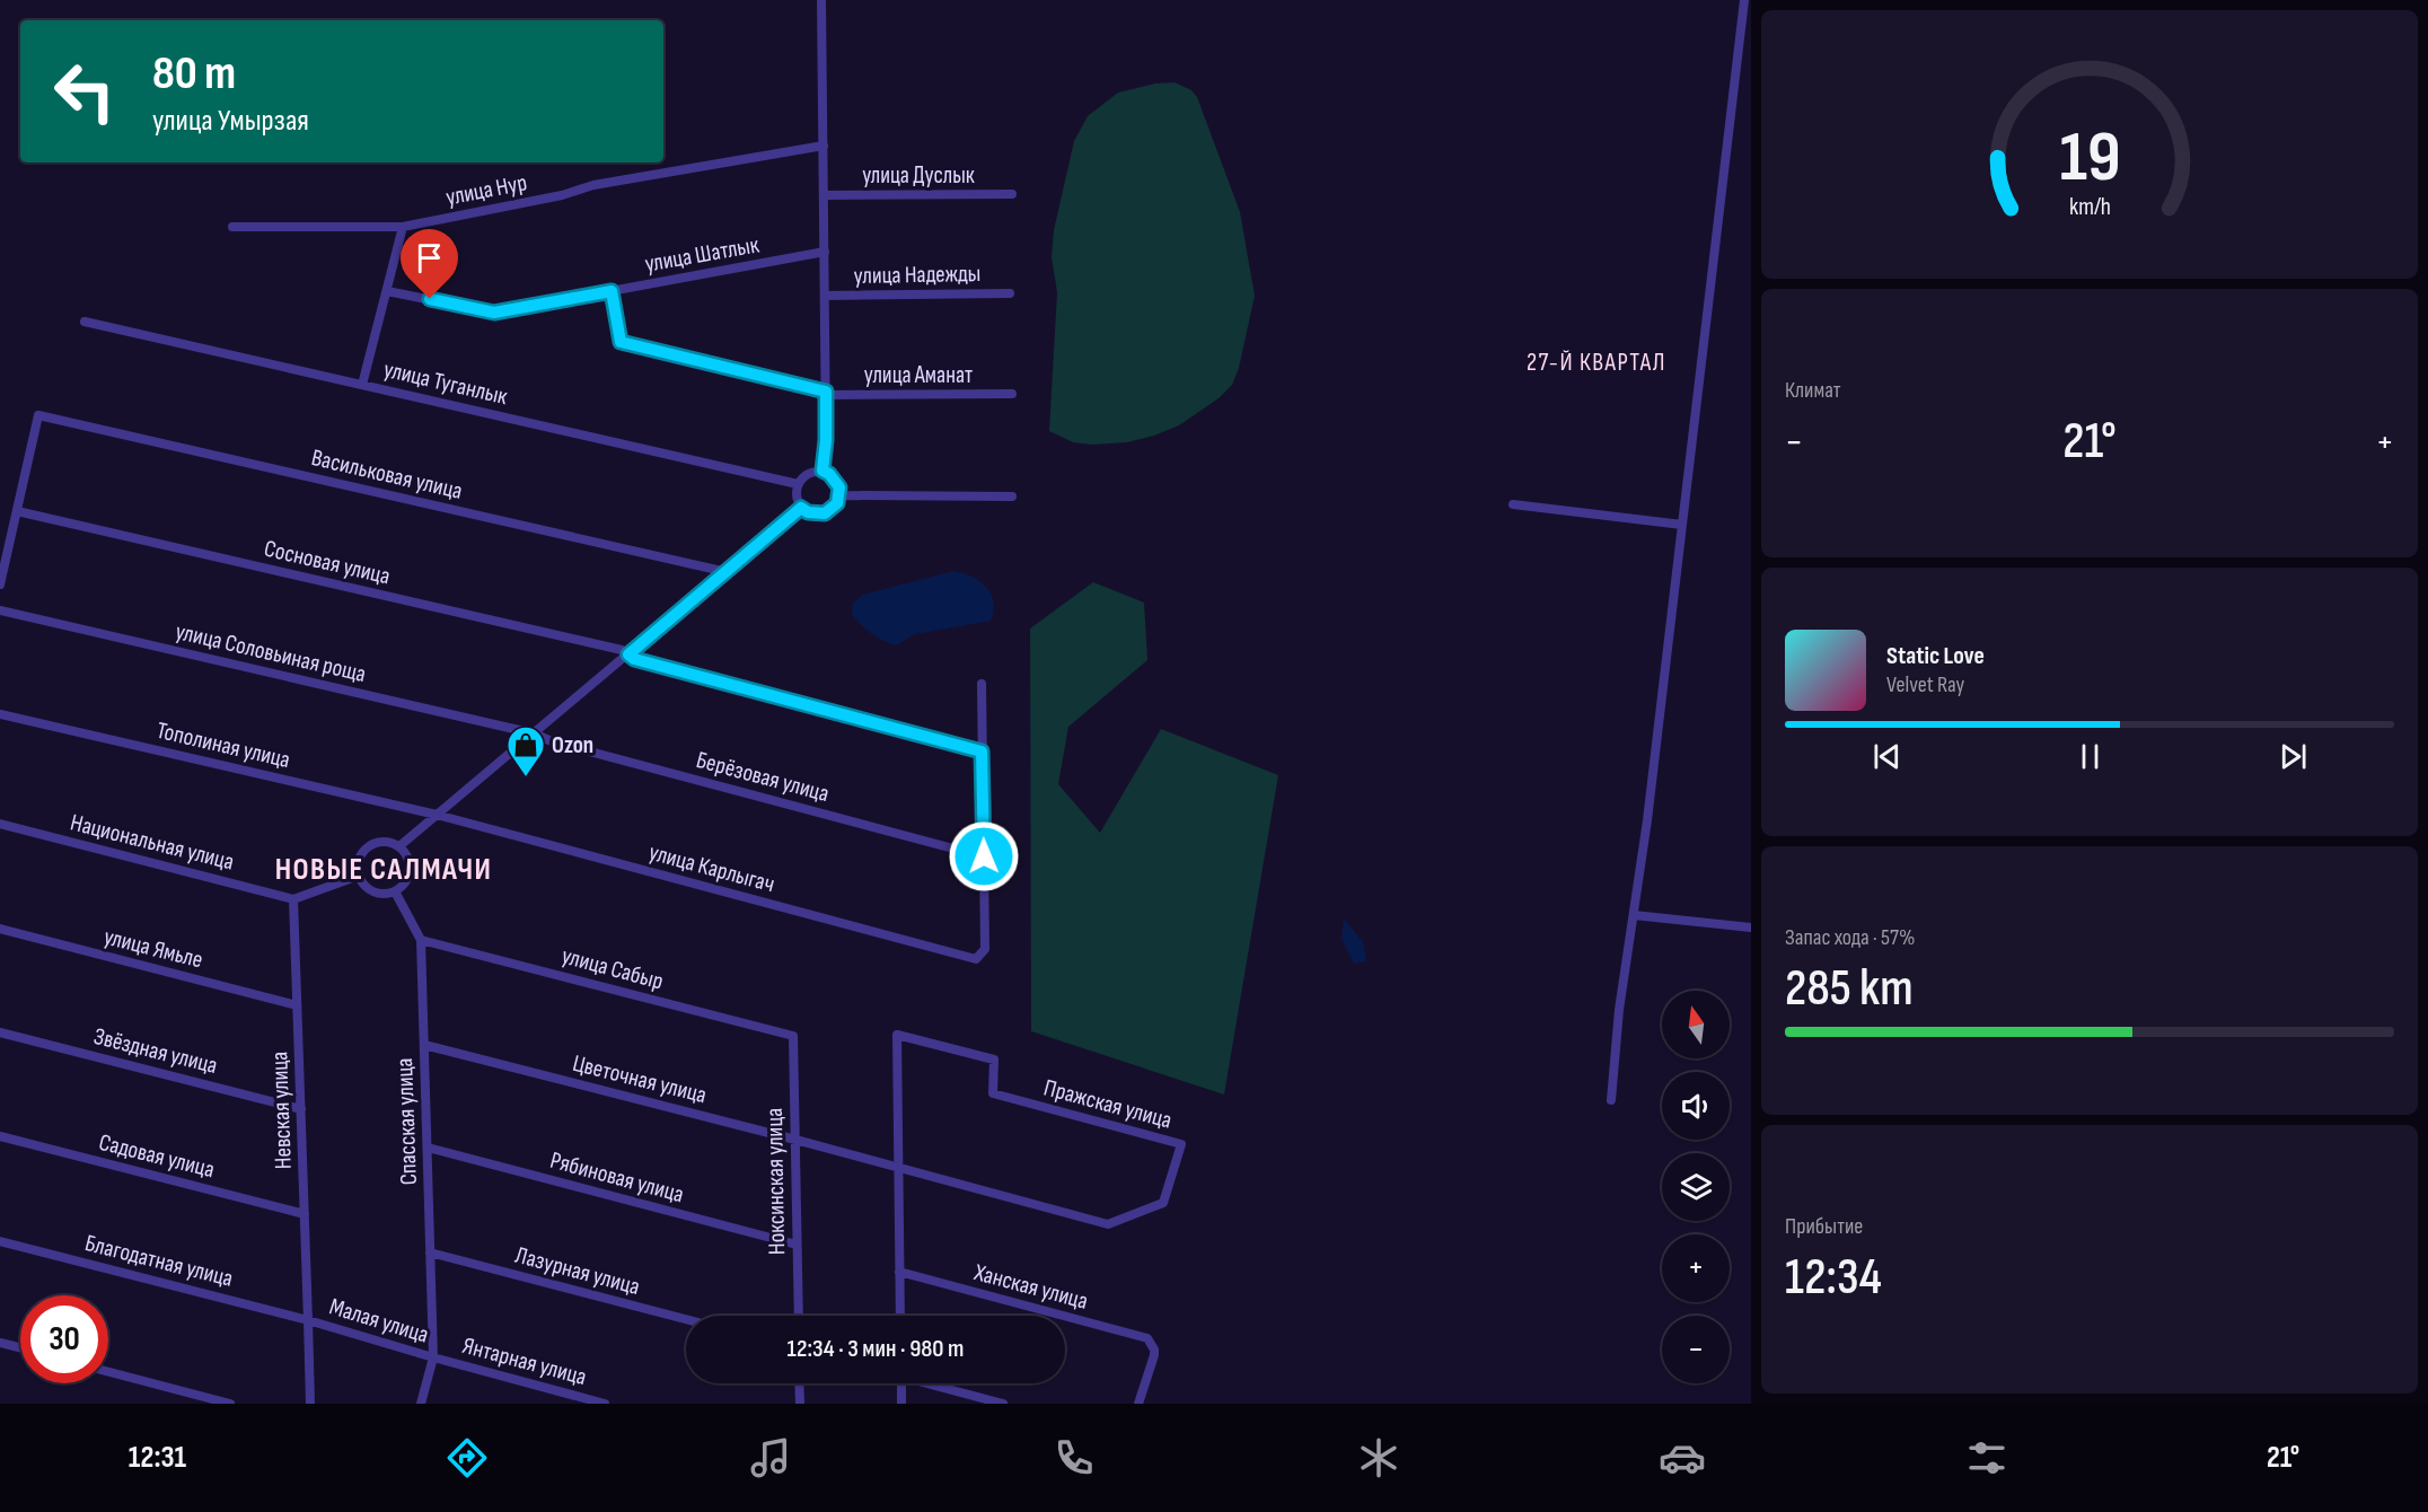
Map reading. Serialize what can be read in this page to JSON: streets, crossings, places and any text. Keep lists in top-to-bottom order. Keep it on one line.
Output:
{"streets":{"street":["улица Дуслык","улица Нур","улица Шатлык","улица Надежды","улица Аманат","улица Туганлык","Васильковая улица","Сосновая улица","улица Соловьиная роща","Тополиная улица","Берёзовая улица","Национальная улица","улица Карлыгач","улица Ямьле","улица Сабыр","Звёздная улица","Цветочная улица","Пражская улица","Невская улица","Спасская улица","Садовая улица","Рябиновая улица","Ноксинская улица","Благодатная улица","Лазурная улица","Ханская улица","Малая улица","Янтарная улица"]},"crossings":[["улица Шатлык","улица Аманат"],["Васильковая улица","Сосновая улица"],["улица Соловьиная роща","Берёзовая улица"],["Тополиная улица","улица Карлыгач"],["Берёзовая улица","улица Карлыгач"],["Национальная улица","Невская улица"],["улица Ямьле","Невская улица"],["улица Сабыр","Спасская улица"],["улица Сабыр","Ноксинская улица"],["Звёздная улица","Невская улица"],["Цветочная улица","Пражская улица"],["Цветочная улица","Спасская улица"],["Цветочная улица","Ноксинская улица"],["Пражская улица","Ханская улица"],["Невская улица","Садовая улица"],["Невская улица","Благодатная улица"],["Невская улица","Малая улица"],["Спасская улица","Рябиновая улица"],["Спасская улица","Лазурная улица"],["Спасская улица","Малая улица"],["Спасская улица","Янтарная улица"],["Рябиновая улица","Ноксинская улица"],["Благодатная улица","Малая улица"],["Малая улица","Янтарная улица"]],"districts":["27-Й КВАРТАЛ","НОВЫЕ САЛМАЧИ"],"places":{"shop":["Ozon"]},"north":"top","page":{"turn":["80 m","улица Умырзая"],"tile":["Климат",["Запас хода · 57%","285 km"],["Прибытие","12:34"]],"heat":["−","21°","+"],"song":["Static Love","Velvet Ray"],"map_buttons":["+","−"],"limit":"30","trip":"12:34 · 3 мин · 980 m","tabs":["12:31","21°"],"gauge":["19","km/h"]}}
